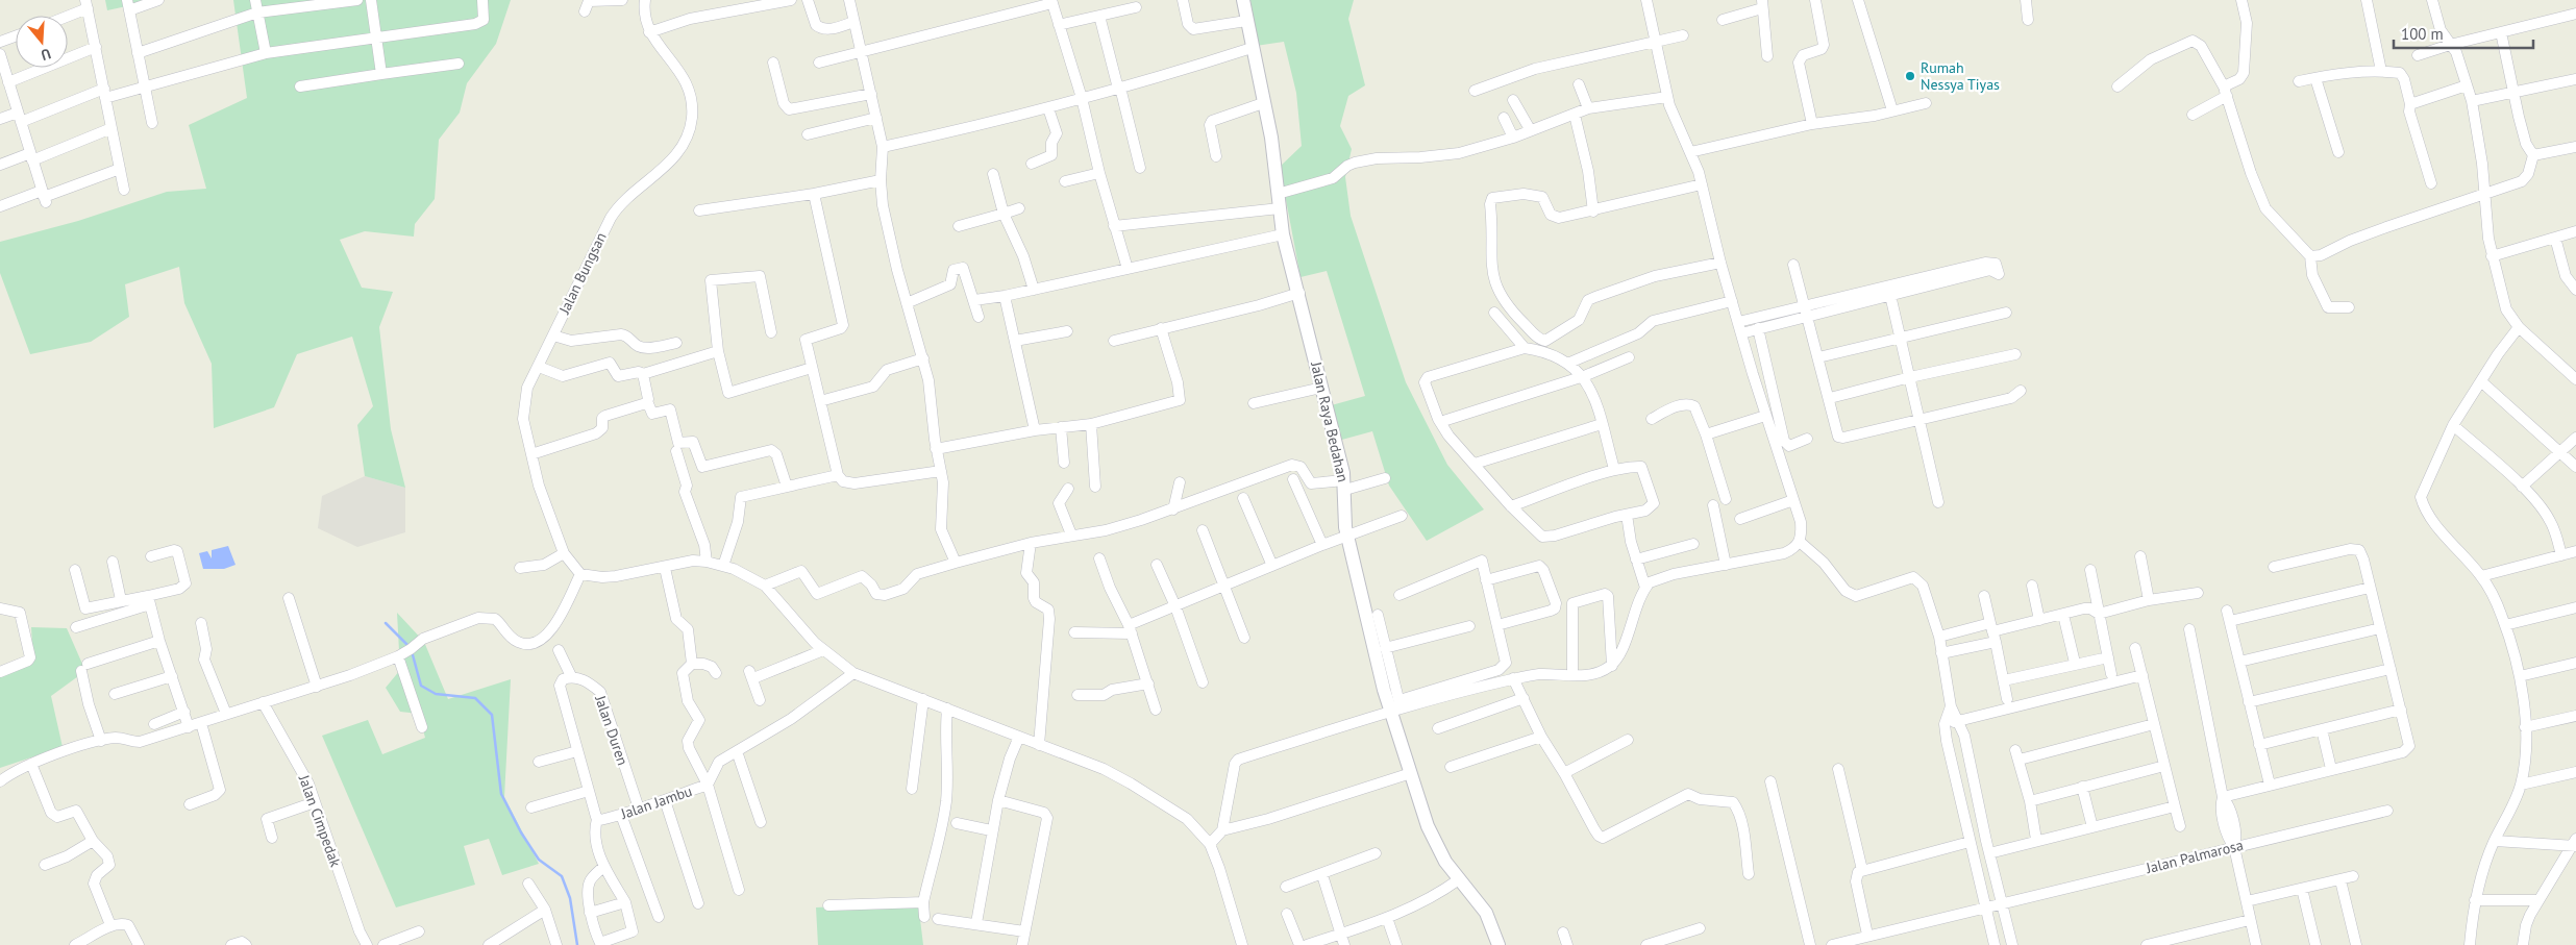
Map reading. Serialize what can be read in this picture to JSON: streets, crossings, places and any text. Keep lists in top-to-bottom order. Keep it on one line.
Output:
{"streets":{"street":["Jalan Bungsan","Jalan Raya Bedahan","Jalan Duren","Jalan Jambu","Jalan Cimpedak","Jalan Palmarosa"]},"crossings":[["Jalan Duren","Jalan Jambu"]],"places":["Rumah Nessya Tiyas"],"scale_bar":"100 m","north":"bottom"}
